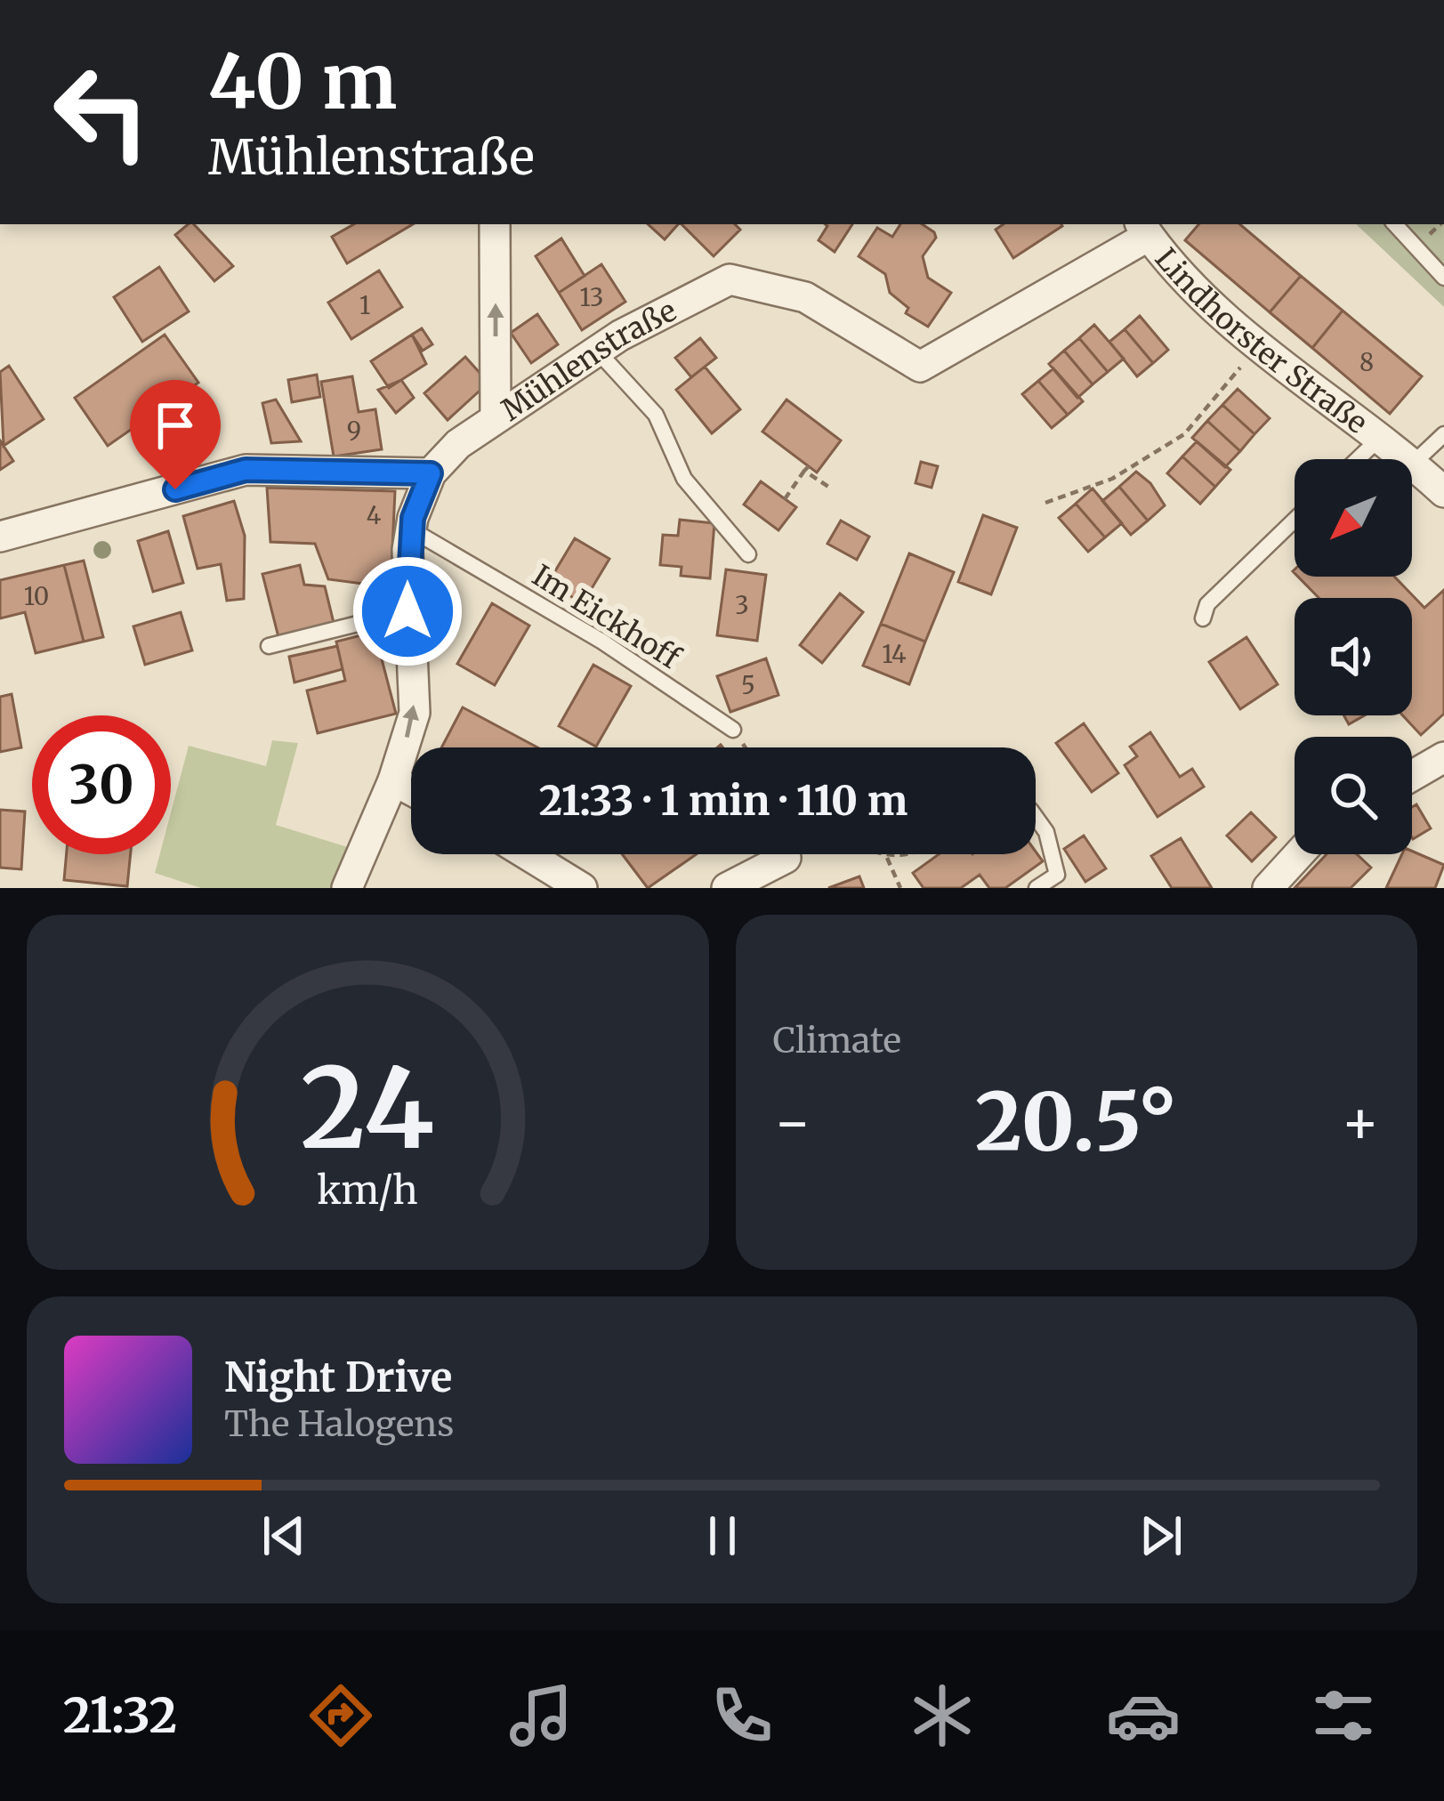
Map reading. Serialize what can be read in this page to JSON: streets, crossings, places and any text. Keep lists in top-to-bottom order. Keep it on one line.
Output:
{"streets":{"street":["Lindhorster Straße","Mühlenstraße"],"lane":["Im Eickhoff"]},"crossings":[["Lindhorster Straße","Mühlenstraße"]],"house_numbers":["13","1","8","9","4","10","3","14","5"],"north":"bottom left","page":{"turn":["40 m","Mühlenstraße"],"limit":"30","trip":"21:33 · 1 min · 110 m","tile":"Climate","heat":["−","20.5°","+"],"song":["Night Drive","The Halogens"],"tabs":"21:32","gauge":["24","km/h"]}}
